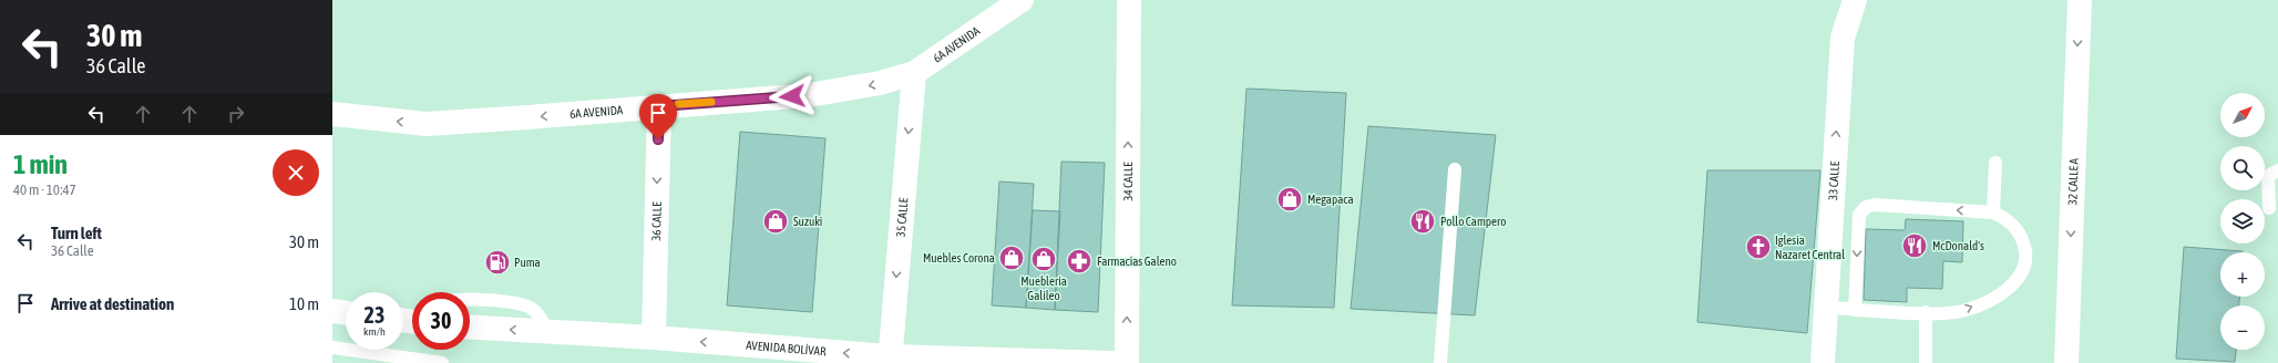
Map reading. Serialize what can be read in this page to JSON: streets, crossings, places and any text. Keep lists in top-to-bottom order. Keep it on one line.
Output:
{"streets":{"street":["6A AVENIDA","33 CALLE","34 CALLE","32 CALLE A","35 CALLE","36 CALLE","AVENIDA BOLÍVAR"]},"crossings":[["6A AVENIDA","35 CALLE"],["6A AVENIDA","36 CALLE"],["35 CALLE","AVENIDA BOLÍVAR"],["36 CALLE","AVENIDA BOLÍVAR"]],"one_way":["6A AVENIDA","33 CALLE","34 CALLE","32 CALLE A","35 CALLE","36 CALLE","AVENIDA BOLÍVAR"],"places":{"shop":["Megapaca","Suzuki","Muebles Corona","Mueblería Galileo"],"restaurant":["Pollo Campero","McDonald's"],"church":["Iglesia Nazaret Central"],"pharmacy":["Farmacias Galeno"],"fuel station":["Puma"]},"north":"top right","page":{"turn":["30 m","36 Calle"],"map_buttons":["+","−"],"heading":["1 min","40 m · 10:47"],"list":[{"name":"Turn left","note":"36 Calle","value":"30 m"},{"name":"Arrive at destination","value":"10 m"}],"speed":"23 km/h","limit":"30"}}
